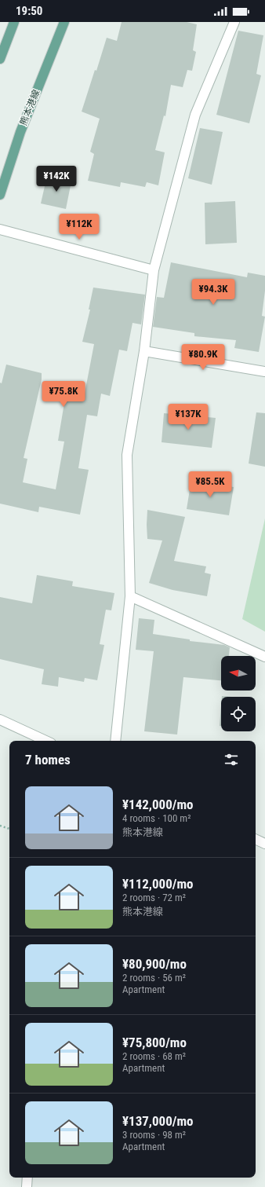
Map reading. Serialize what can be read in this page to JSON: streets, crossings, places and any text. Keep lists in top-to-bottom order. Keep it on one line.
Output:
{"streets":{"main road":["熊本港線"]},"north":"left","page":{"status":"19:50","price":["¥142K","¥112K","¥94.3K","¥80.9K","¥75.8K","¥137K","¥85.5K"],"heading":"7 homes","list":[{"name":"¥142,000/mo","note":"4 rooms · 100 m² · 熊本港線"},{"name":"¥112,000/mo","note":"2 rooms · 72 m² · 熊本港線"},{"name":"¥80,900/mo","note":"2 rooms · 56 m² · Apartment"},{"name":"¥75,800/mo","note":"2 rooms · 68 m² · Apartment"},{"name":"¥137,000/mo","note":"3 rooms · 98 m² · Apartment"}]}}
